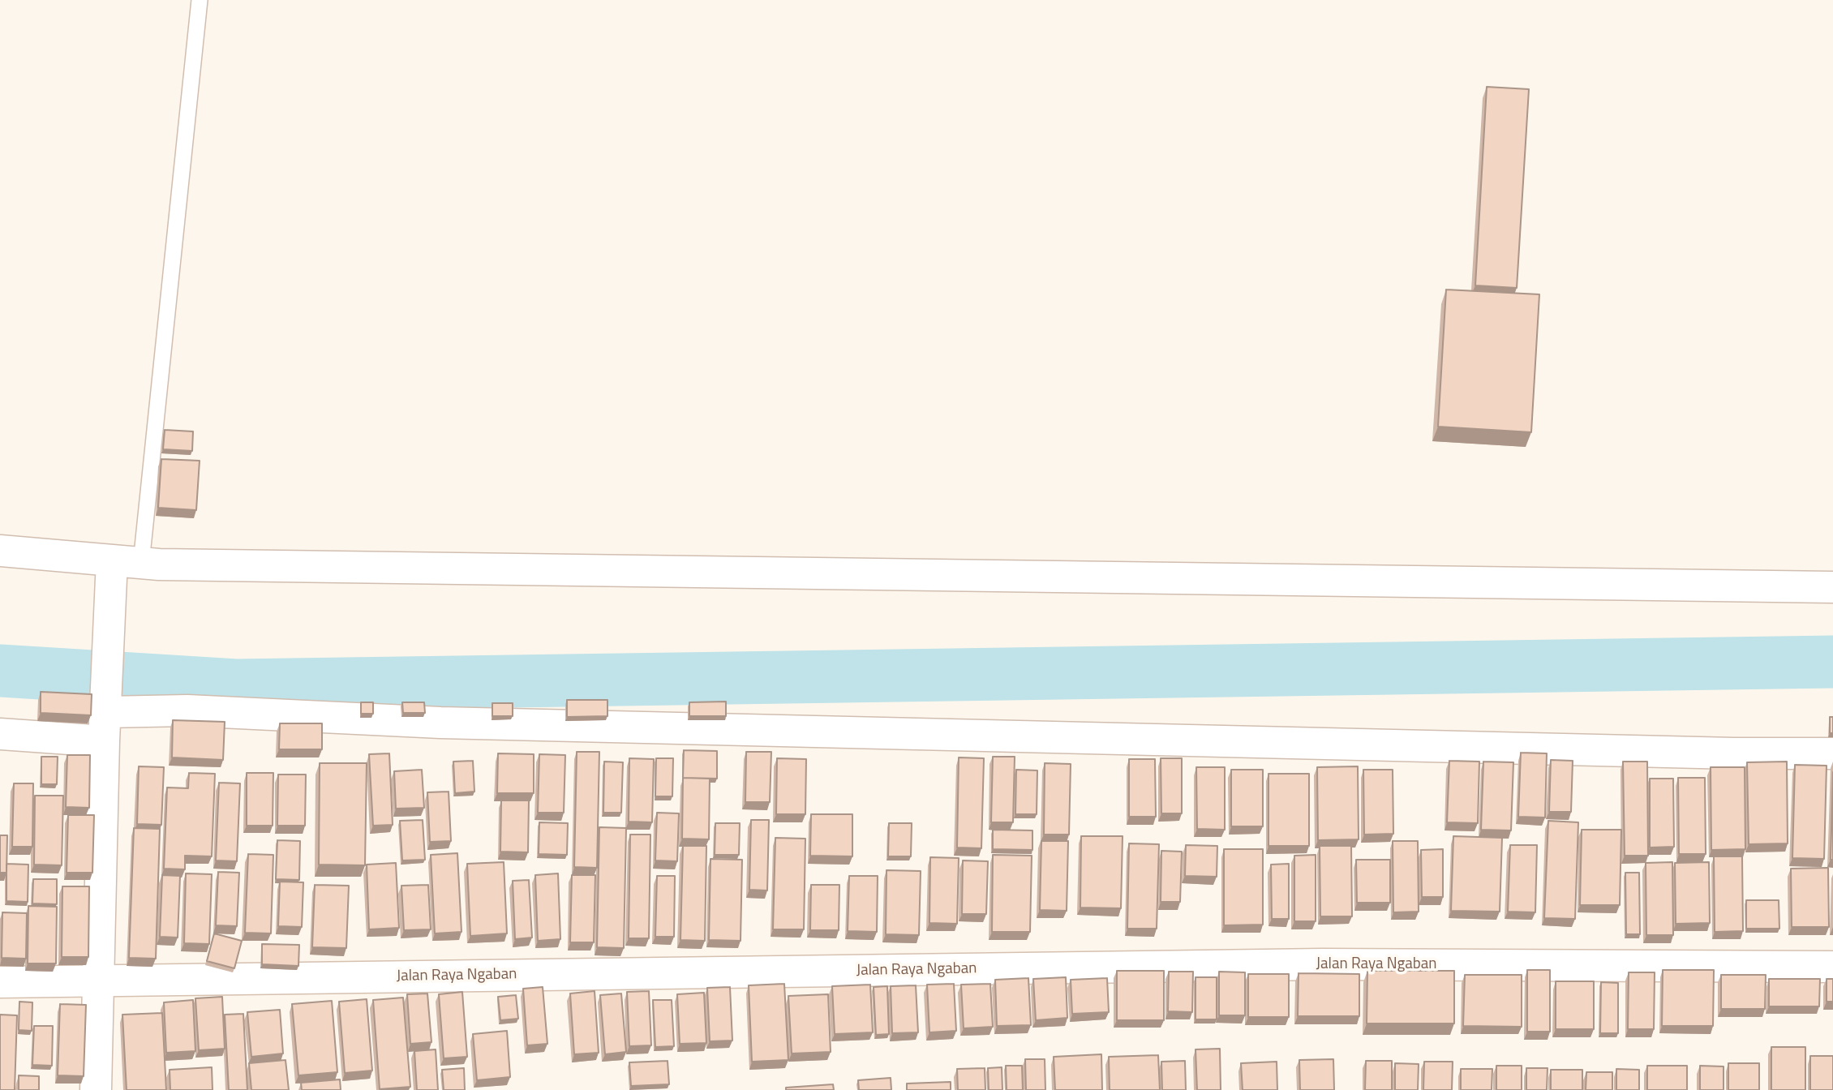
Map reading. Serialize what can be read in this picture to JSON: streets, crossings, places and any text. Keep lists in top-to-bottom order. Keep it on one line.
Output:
{"streets":{"street":["Jalan Raya Ngaban"]}}
